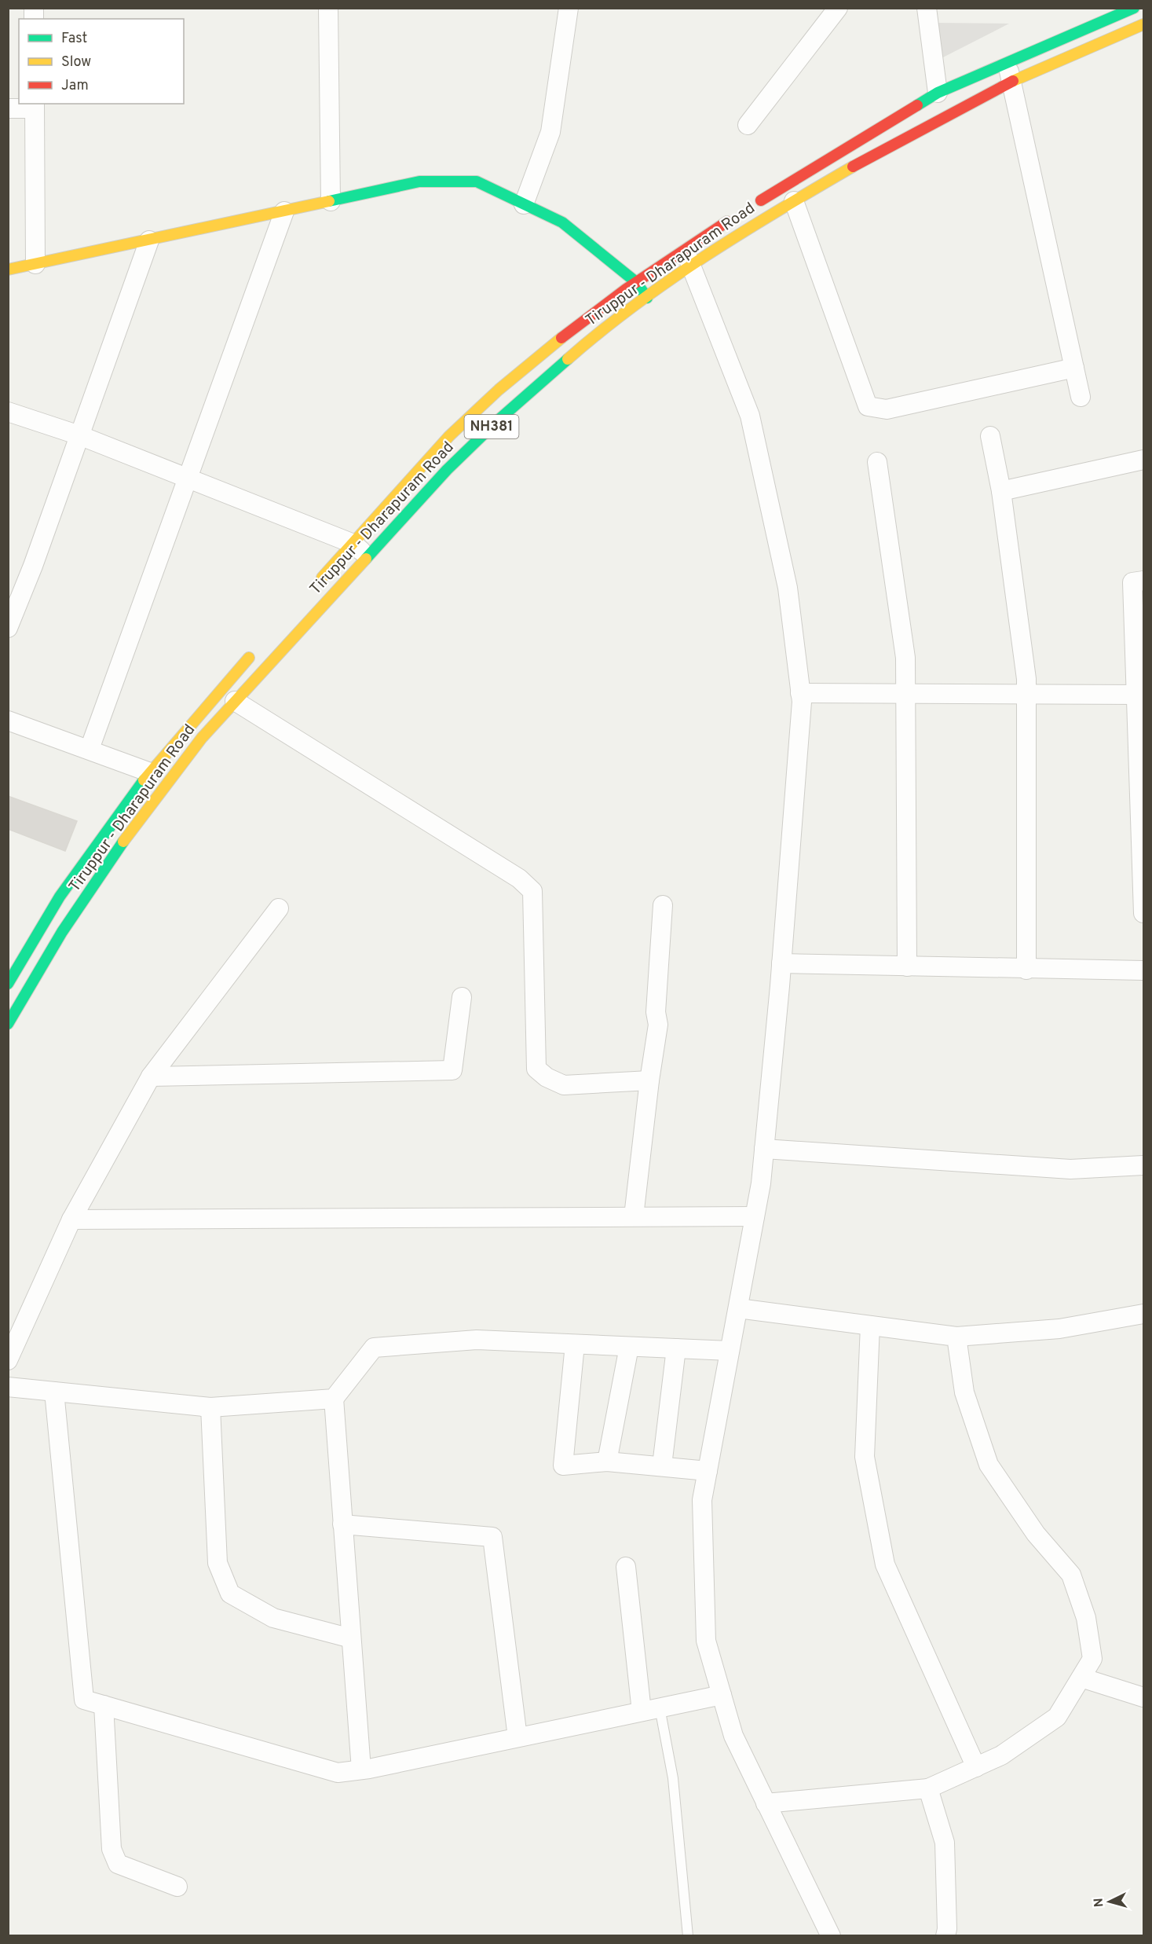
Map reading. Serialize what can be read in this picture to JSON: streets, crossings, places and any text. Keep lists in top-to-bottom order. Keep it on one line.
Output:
{"streets":{"main road":["Tiruppur - Dharapuram Road","NH381"]},"crossings":[["Tiruppur - Dharapuram Road","NH381"]],"legend":["Fast","Slow","Jam"],"north":"left"}
